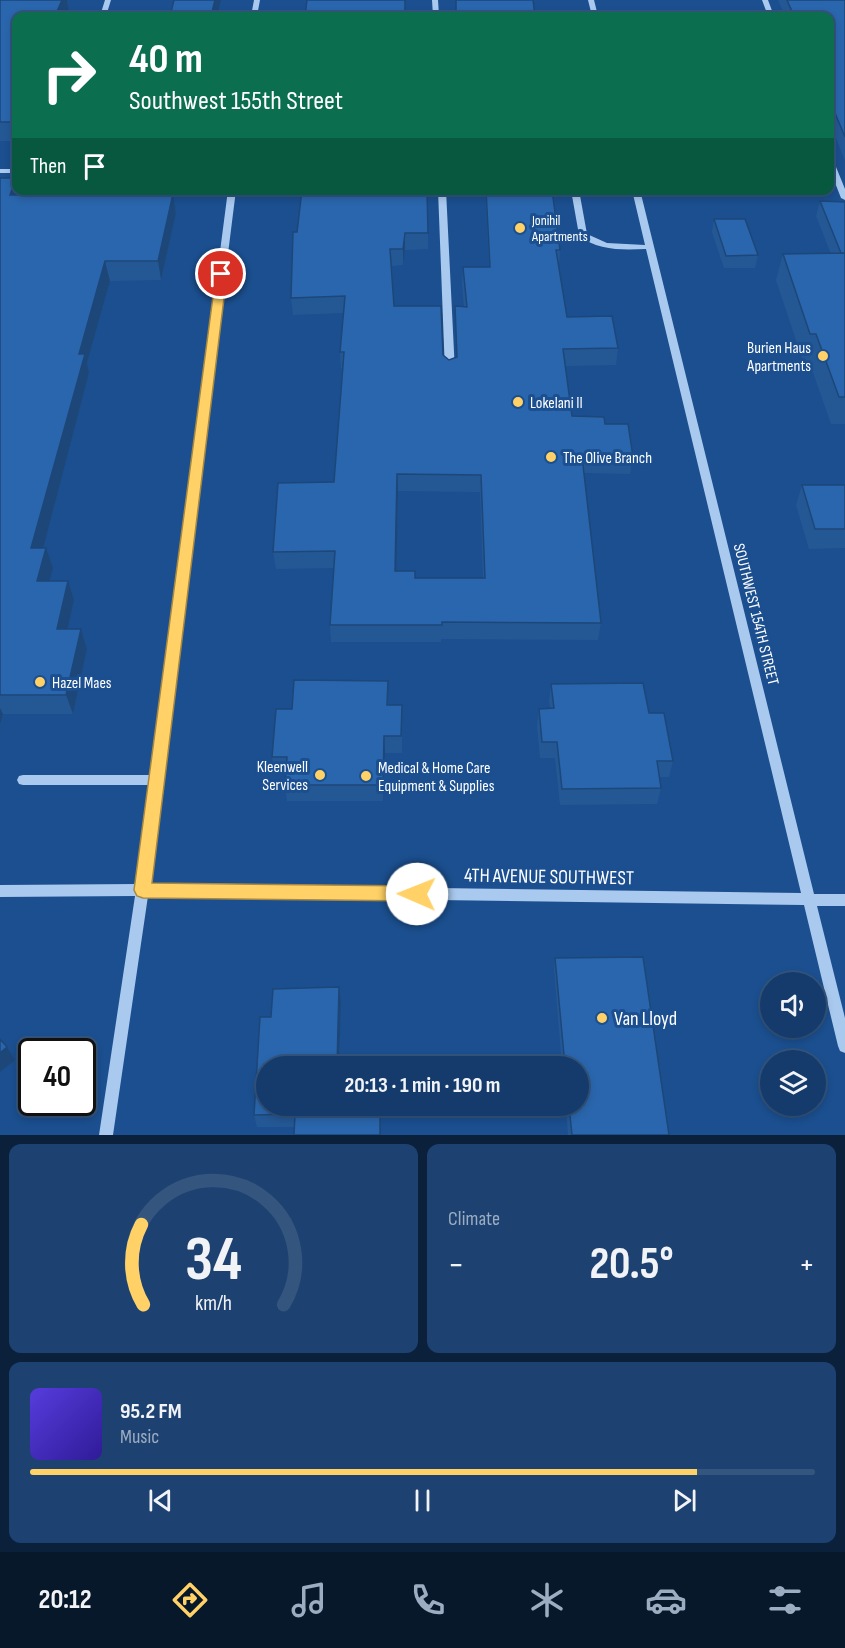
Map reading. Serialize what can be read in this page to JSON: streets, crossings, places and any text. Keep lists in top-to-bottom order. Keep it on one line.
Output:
{"streets":{"street":["SOUTHWEST 154TH STREET","4TH AVENUE SOUTHWEST"]},"crossings":[["SOUTHWEST 154TH STREET","4TH AVENUE SOUTHWEST"]],"places":["Jonihil Apartments","Burien Haus Apartments","Lokelani II","The Olive Branch","Hazel Maes","Kleenwell Services","Medical & Home Care Equipment & Supplies","Van Lloyd"],"page":{"turn":["40 m","Southwest 155th Street"],"then":"Then","limit":"40","trip":"20:13 · 1 min · 190 m","tile":"Climate","heat":["−","20.5°","+"],"song":["95.2 FM","Music"],"tabs":"20:12","gauge":["34","km/h"]}}
